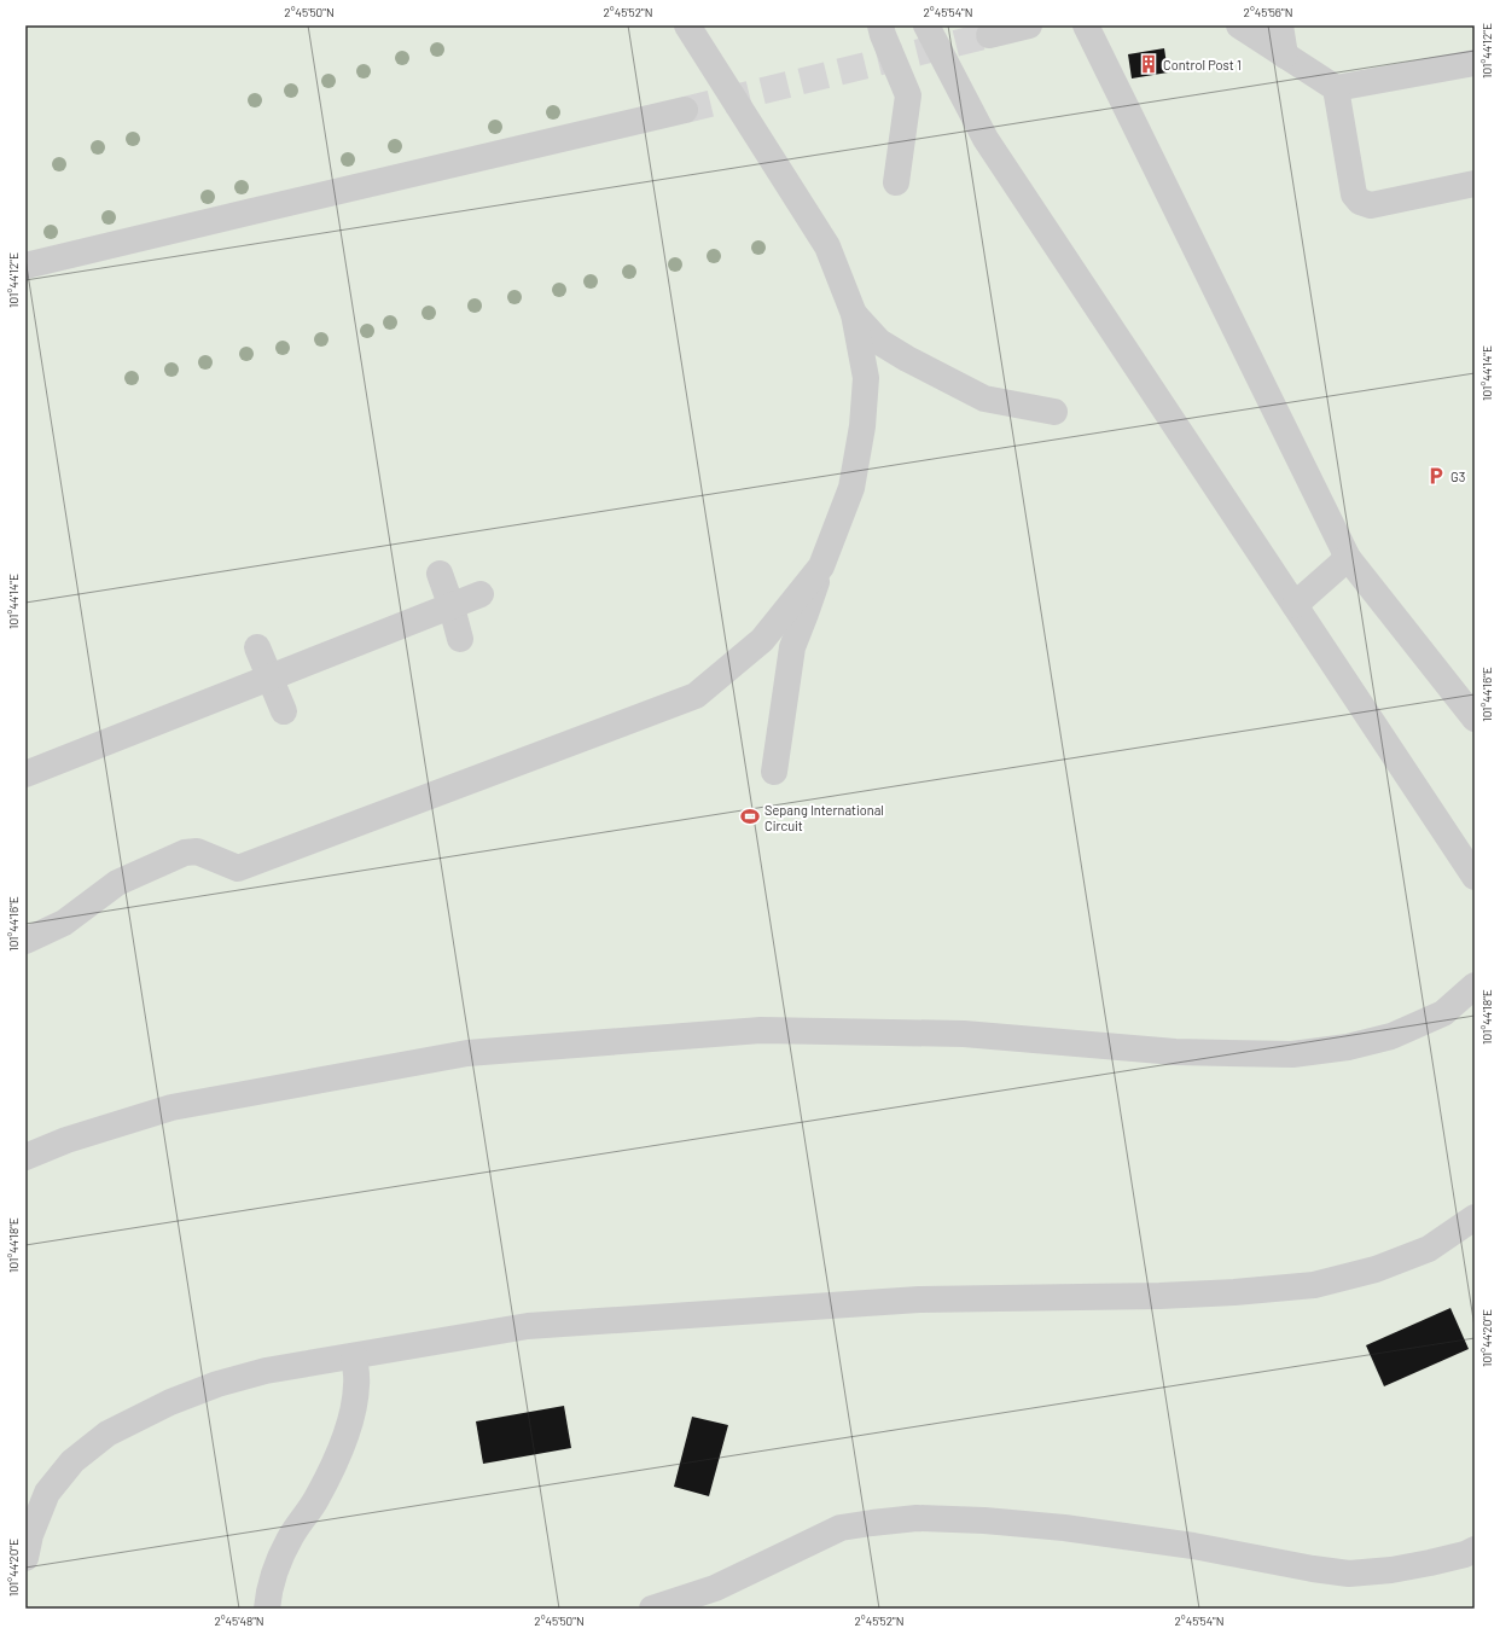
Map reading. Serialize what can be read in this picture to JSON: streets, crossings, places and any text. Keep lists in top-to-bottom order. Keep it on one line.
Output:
{"places":{"building":["Control Post 1"],"parking":["G3"],"sports":["Sepang International Circuit"]},"coordinates":["2°45'50\"N","2°45'52\"N","2°45'54\"N","2°45'56\"N","101°44'12\"E","101°44'14\"E","101°44'16\"E","101°44'18\"E","101°44'20\"E","2°45'48\"N"]}
